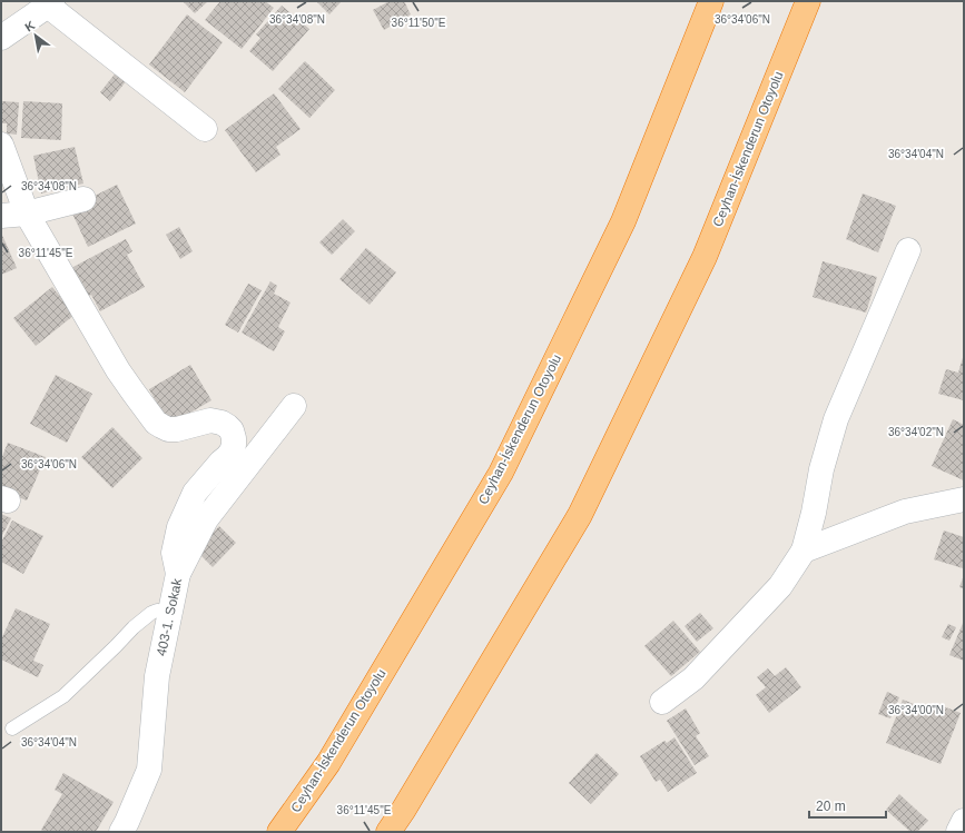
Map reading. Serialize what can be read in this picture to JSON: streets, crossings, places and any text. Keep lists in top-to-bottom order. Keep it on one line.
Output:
{"streets":{"highway":["Ceyhan-İskenderun Otoyolu"],"street":["403-1. Sokak"]},"scale_bar":"20 m","north":"top left","coordinates":["36°34'08\"N","36°34'06\"N","36°11'50\"E","36°34'04\"N","36°11'45\"E","36°34'02\"N","36°34'00\"N"]}
